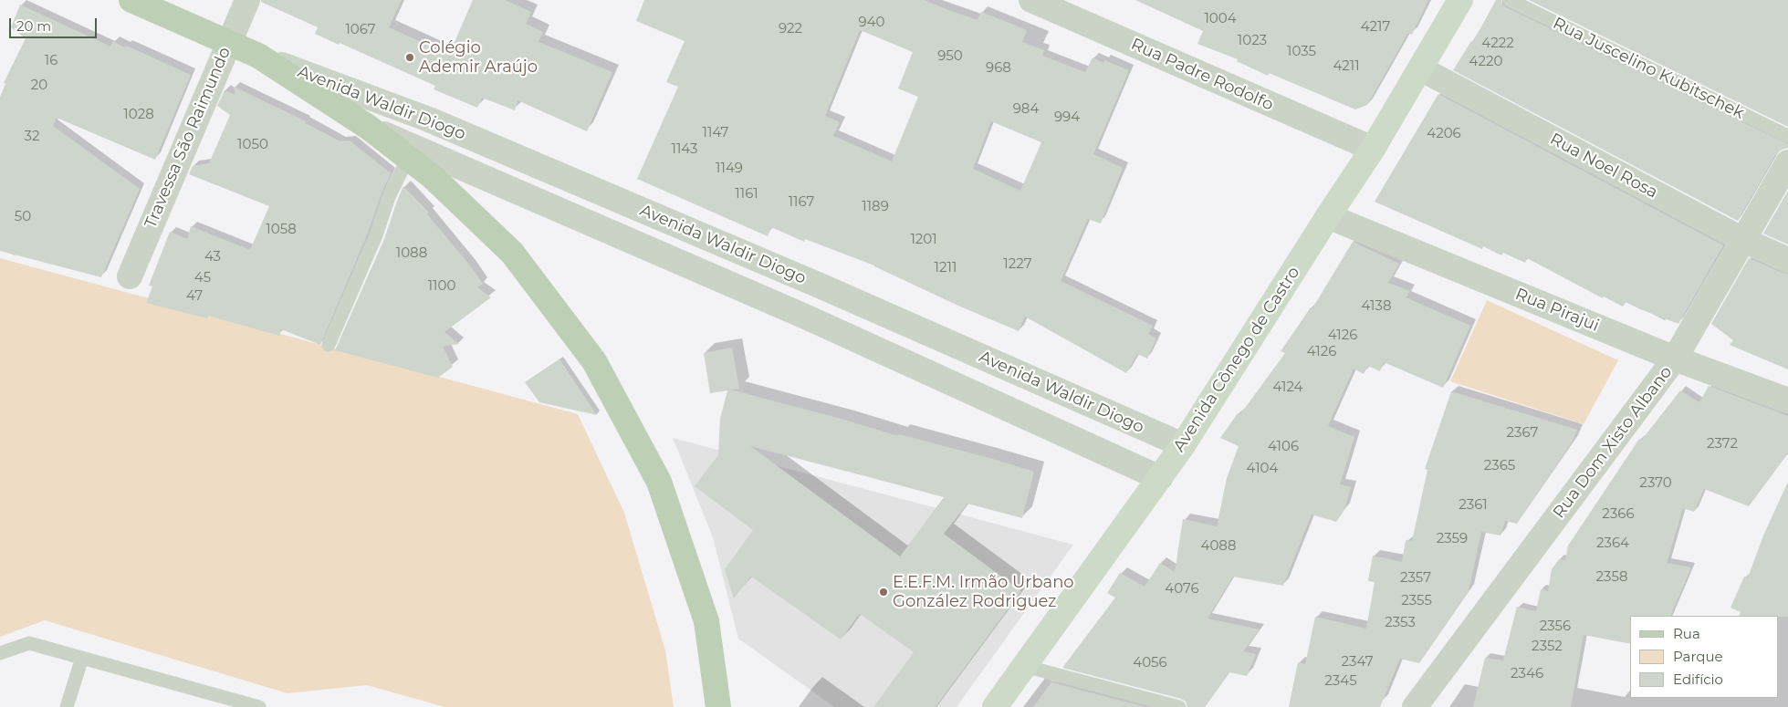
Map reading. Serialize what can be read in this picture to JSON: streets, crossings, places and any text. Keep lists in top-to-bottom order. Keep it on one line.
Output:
{"streets":{"main road":["Avenida Waldir Diogo","Avenida Cônego de Castro"],"street":["Rua Padre Rodolfo","Travessa São Raimundo","Rua Noel Rosa","Rua Pirajui","Rua Dom Xisto Albano"],"lane":["Rua Juscelino Kubitschek"]},"crossings":[["Rua Padre Rodolfo","Avenida Cônego de Castro"],["Avenida Waldir Diogo","Travessa São Raimundo"],["Avenida Waldir Diogo","Avenida Cônego de Castro"],["Rua Noel Rosa","Avenida Cônego de Castro"],["Rua Noel Rosa","Rua Dom Xisto Albano"],["Rua Pirajui","Avenida Cônego de Castro"],["Rua Pirajui","Rua Dom Xisto Albano"]],"places":["Colégio Ademir Araújo","E.E.F.M. Irmão Urbano González Rodriguez"],"house_numbers":["1004","940","4217","922","1067","1023","4222","1035","950","16","4220","4211","968","20","984","1028","994","1147","4206","32","1050","1143","1149","1161","1167","1189","50","1058","1201","1088","43","1227","1211","45","1100","47","4138","4126","4126","4124","2367","2372","4106","2365","4104","2370","2361","2366","2359","2364","4088","2358","2357","4076","2355","2353","2356","2352","2347","4056","2346","2345"],"legend":["Rua","Parque","Edifício"],"scale_bar":"20 m"}
